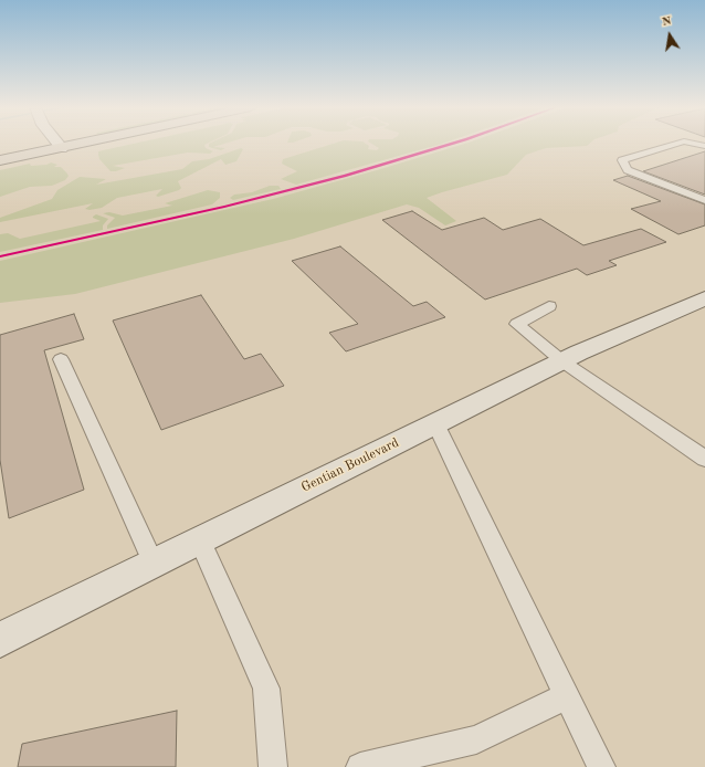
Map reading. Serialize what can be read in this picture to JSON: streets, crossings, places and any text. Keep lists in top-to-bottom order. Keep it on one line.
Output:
{"streets":{"main road":["Gentian Boulevard"]},"north":"top"}
